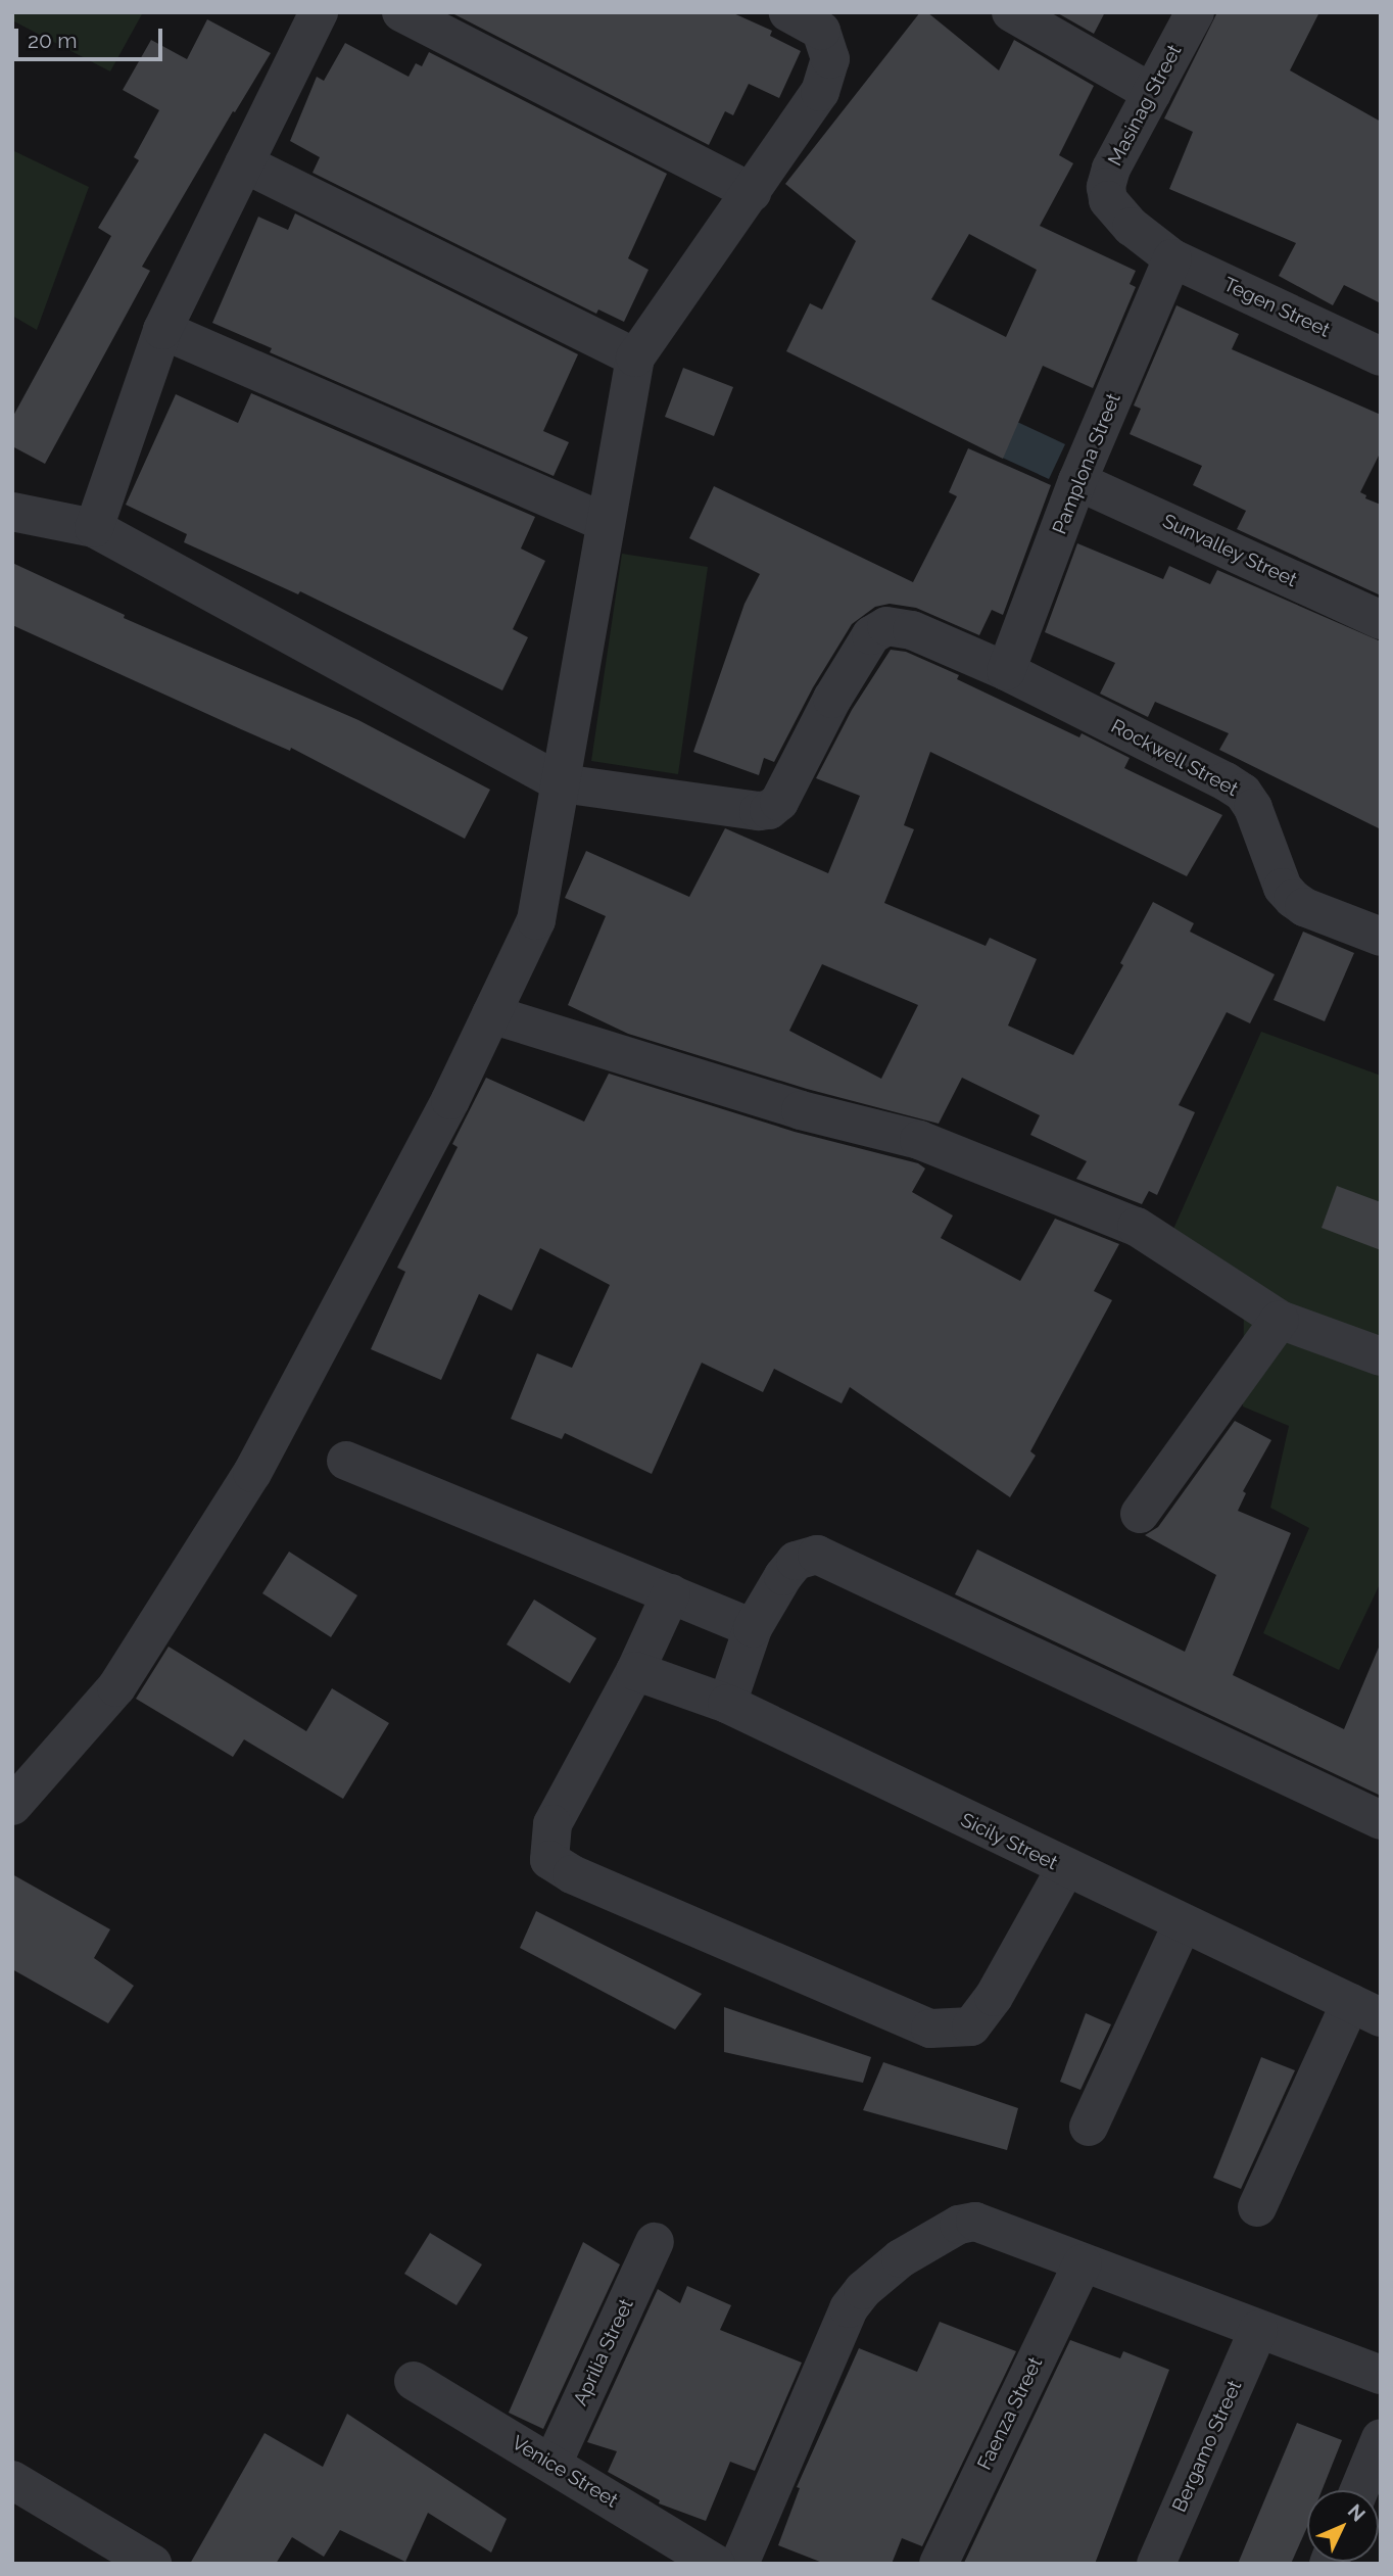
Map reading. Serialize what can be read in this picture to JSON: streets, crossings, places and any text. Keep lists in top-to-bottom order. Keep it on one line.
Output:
{"streets":{"street":["Masinag Street","Tegen Street","Pamplona Street","Sunvalley Street","Rockwell Street","Sicily Street","Aprilia Street","Faenza Street","Bergamo Street","Venice Street"]},"crossings":[["Masinag Street","Tegen Street"],["Masinag Street","Pamplona Street"],["Tegen Street","Pamplona Street"],["Pamplona Street","Sunvalley Street"],["Pamplona Street","Rockwell Street"],["Aprilia Street","Venice Street"]],"scale_bar":"20 m","north":"top right"}
